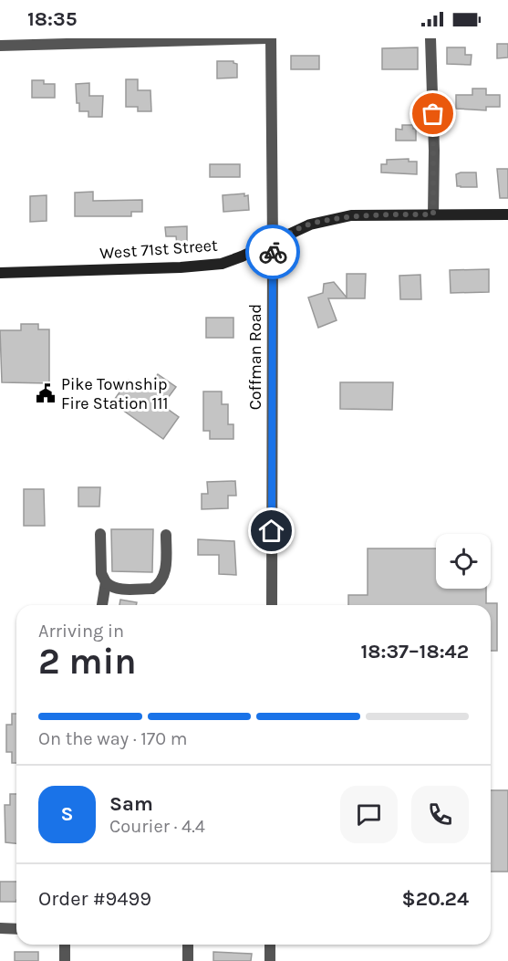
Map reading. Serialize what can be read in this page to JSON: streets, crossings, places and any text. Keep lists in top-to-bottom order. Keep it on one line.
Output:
{"streets":{"main road":["West 71st Street"],"street":["Coffman Road"]},"crossings":[["West 71st Street","Coffman Road"]],"places":{"public building":["Pike Township Fire Station 111"]},"page":{"status":"18:35","heading":["2 min","Arriving in","18:37–18:42"],"panel":["Sam","Courier · 4.4","Order #9499","$20.24"],"bar":"On the way · 170 m","round":"S"}}
